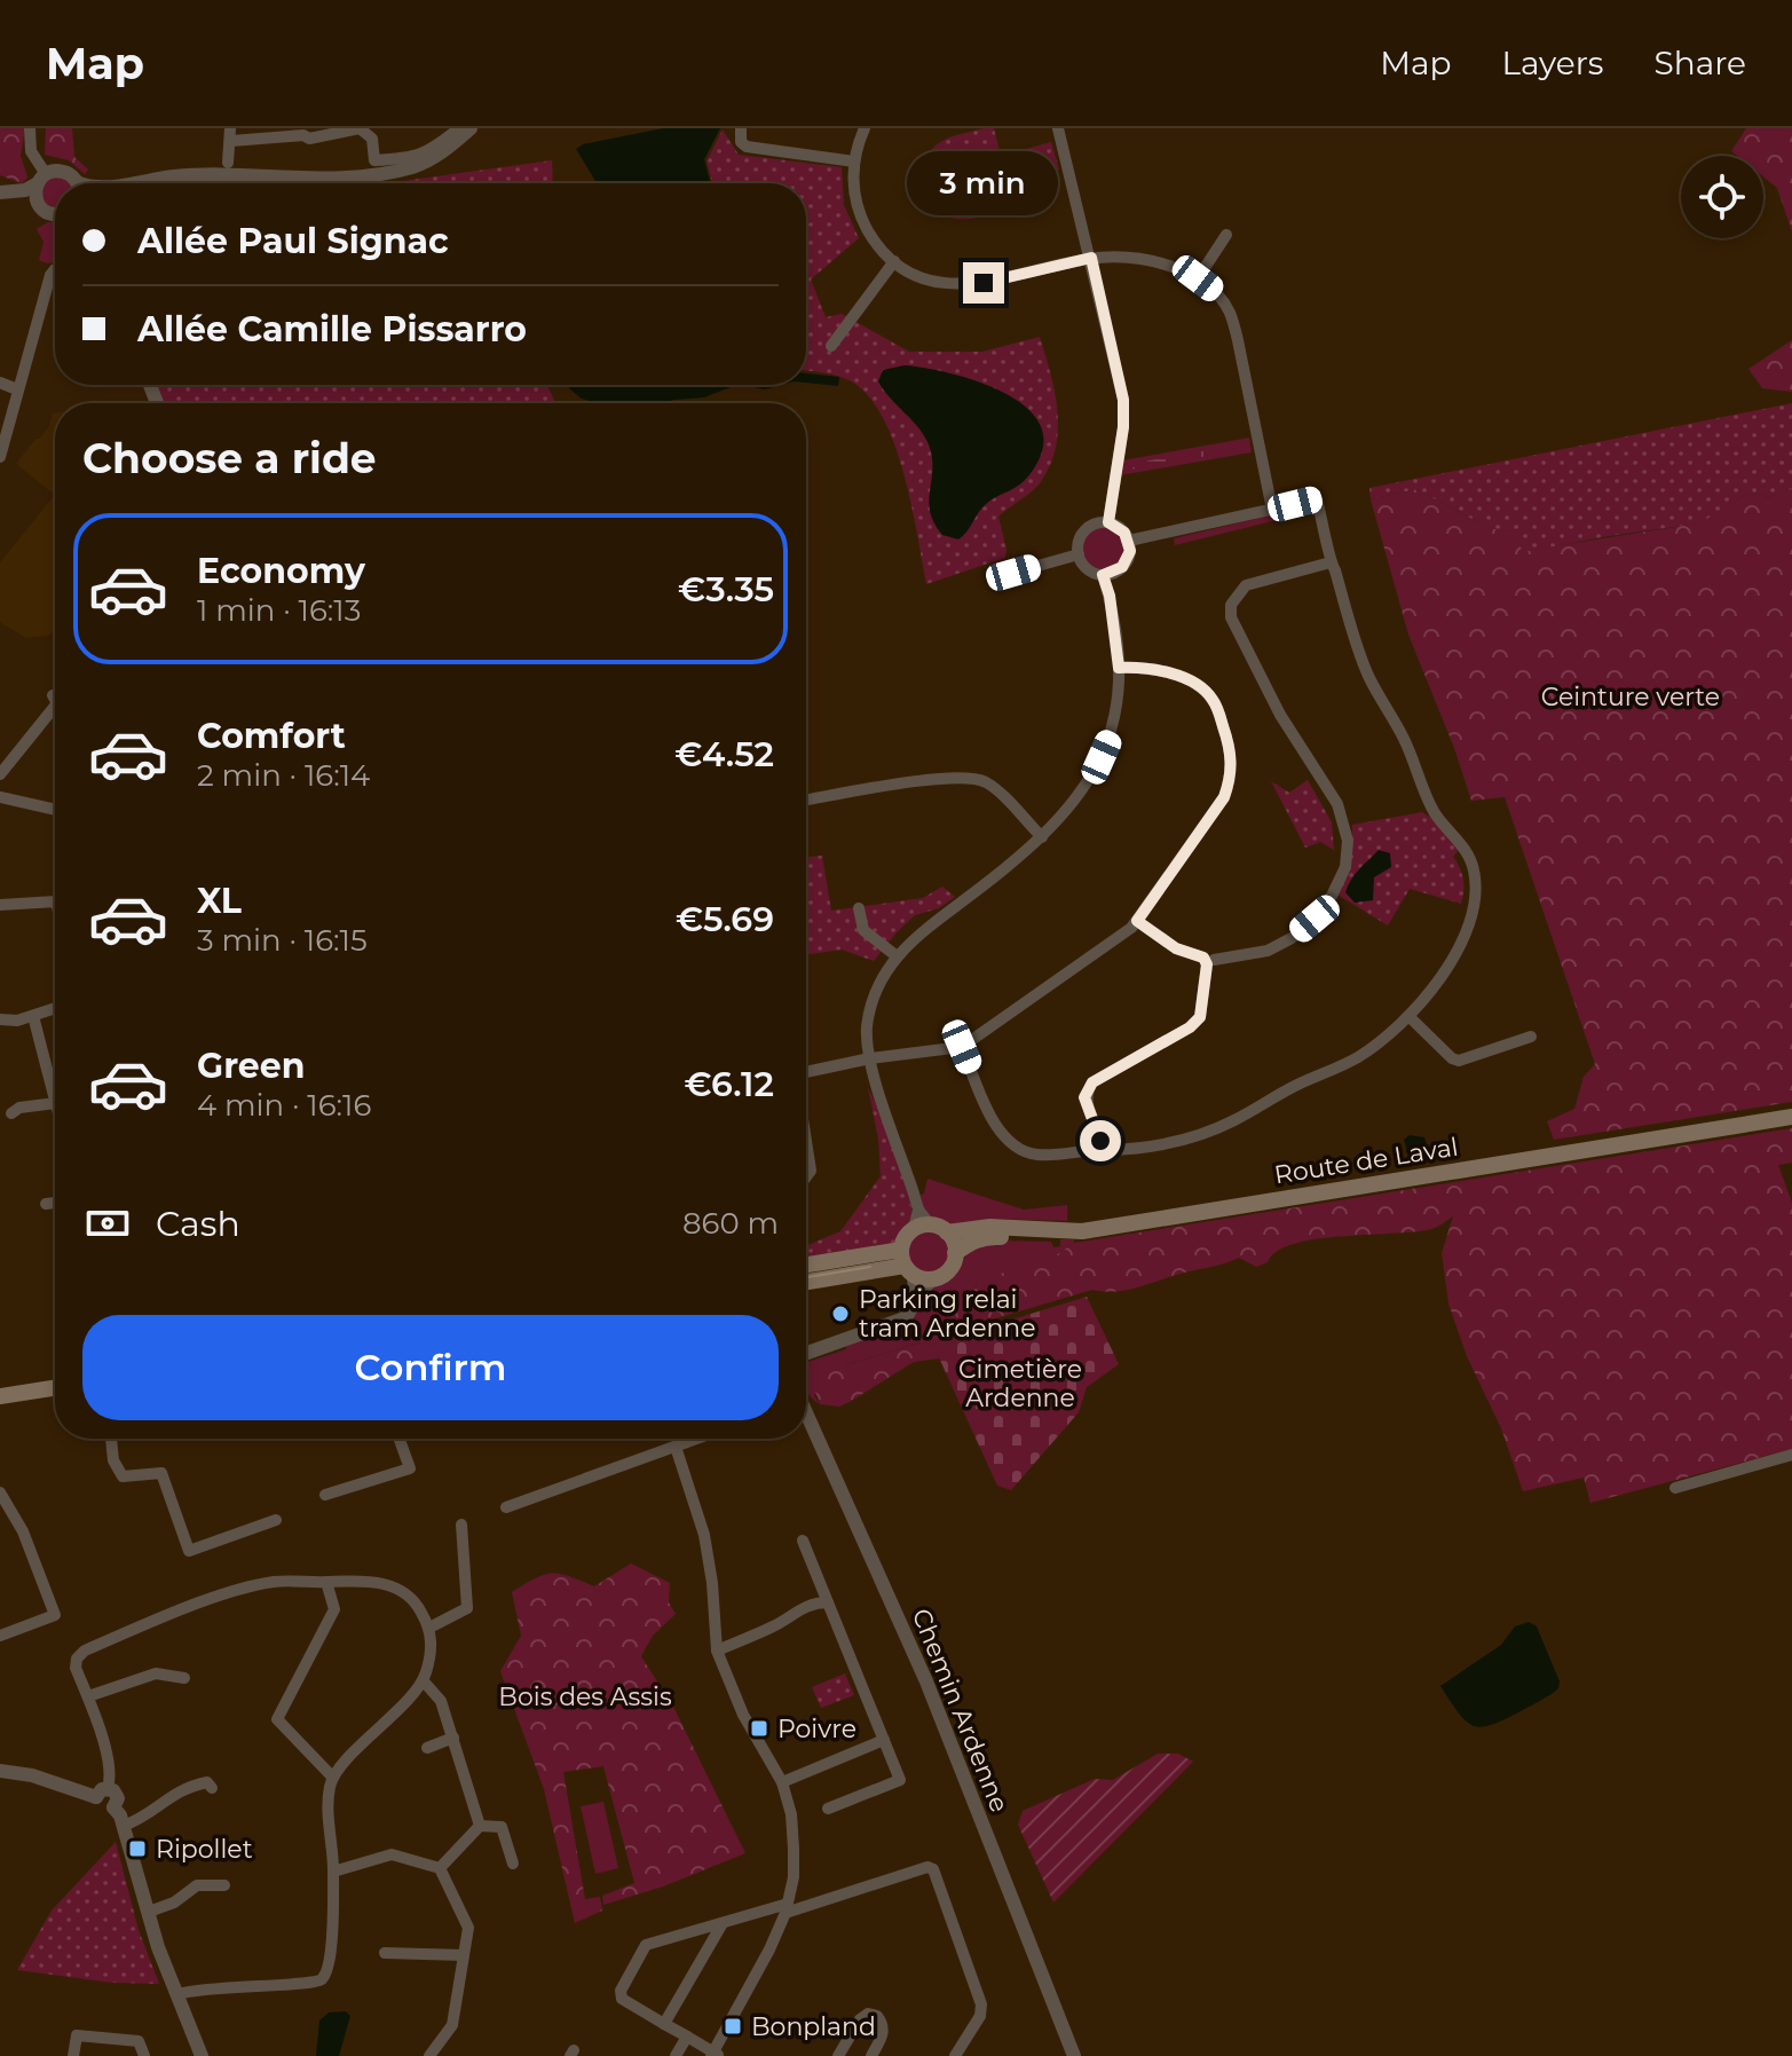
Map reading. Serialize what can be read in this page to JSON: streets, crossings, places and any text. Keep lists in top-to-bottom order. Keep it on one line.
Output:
{"streets":{"main road":["Route de Laval"],"street":["Chemin Ardenne"]},"parks":["Ceinture verte","Cimetière Ardenne","Bois des Assis"],"places":{"other":["Parking relai tram Ardenne"],"transit":["Poivre","Ripollet","Bonpland"]},"page":{"header":"Map","nav":["Map","Layers","Share"],"bubble":"3 min","banner":["Allée Paul Signac","Allée Camille Pissarro"],"heading":"Choose a ride","list":[{"name":"Economy","note":"1 min · 16:13","value":"€3.35"},{"name":"Comfort","note":"2 min · 16:14","value":"€4.52"},{"name":"XL","note":"3 min · 16:15","value":"€5.69"},{"name":"Green","note":"4 min · 16:16","value":"€6.12"}],"pay":["Cash","860 m"],"buttons":"Confirm"}}
